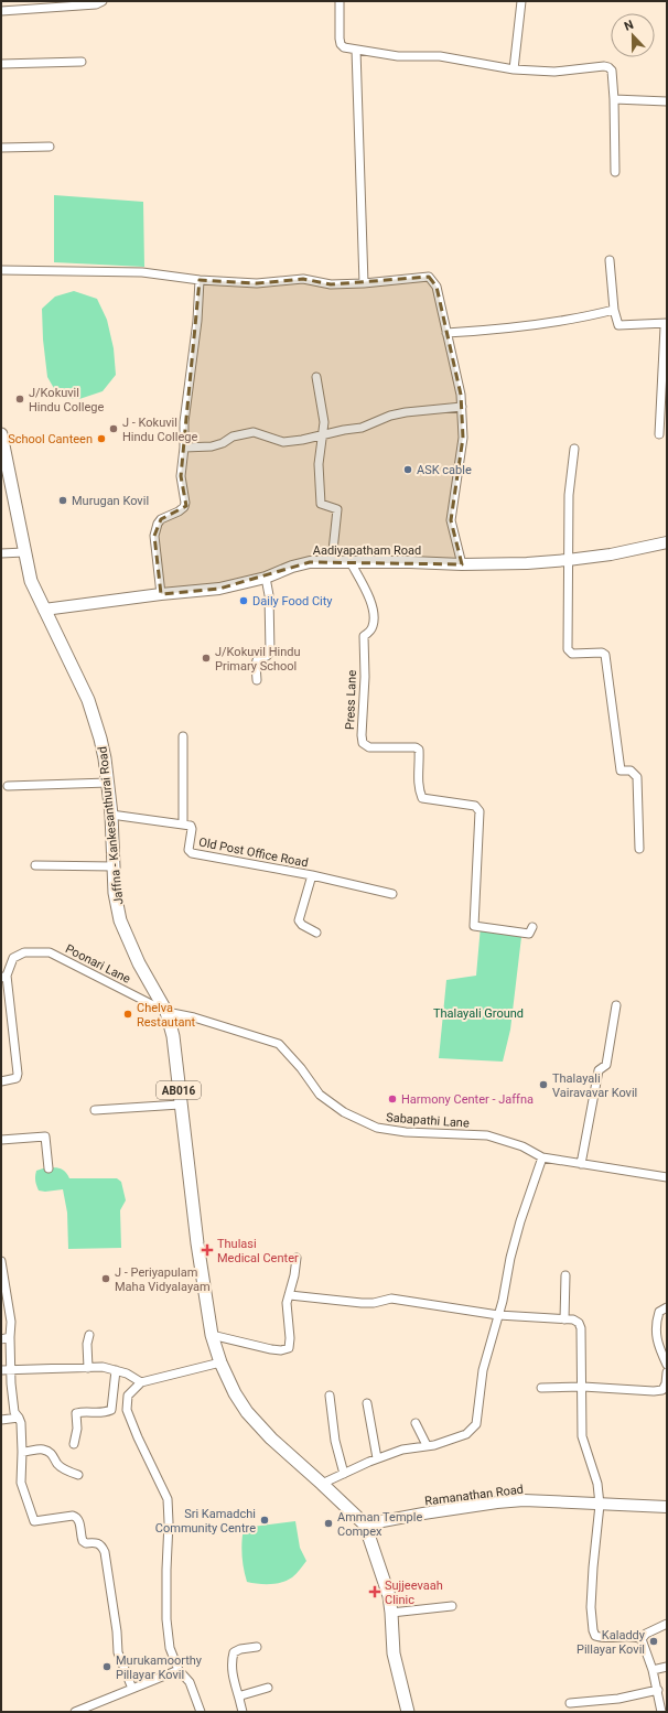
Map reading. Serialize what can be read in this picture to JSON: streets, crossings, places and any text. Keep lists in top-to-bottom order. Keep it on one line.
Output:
{"streets":{"main road":["Jaffna - Kankesanthurai Road","AB016"],"street":["Aadiyapatham Road","Press Lane","Old Post Office Road","Poonari Lane","Sabapathi Lane","Ramanathan Road"]},"crossings":[["Aadiyapatham Road","Press Lane"],["Aadiyapatham Road","Jaffna - Kankesanthurai Road"],["Jaffna - Kankesanthurai Road","Poonari Lane"],["Jaffna - Kankesanthurai Road","Sabapathi Lane"],["Jaffna - Kankesanthurai Road","Ramanathan Road"],["Poonari Lane","Sabapathi Lane"]],"parks":["Thalayali Ground"],"places":{"other":["J/Kokuvil Hindu College","J - Kokuvil Hindu College","School Canteen","ASK cable","Murugan Kovil","Daily Food City","J/Kokuvil Hindu Primary School","Chelva Restautant","Thalayali Vairavavar Kovil","Harmony Center - Jaffna","J - Periyapulam Maha Vidyalayam","Sri Kamadchi Community Centre","Amman Temple Compex","Kaladdy Pillayar Kovil","Murukamoorthy Pillayar Kovil"],"health":["Thulasi Medical Center","Sujjeevaah Clinic"]},"north":"top"}
